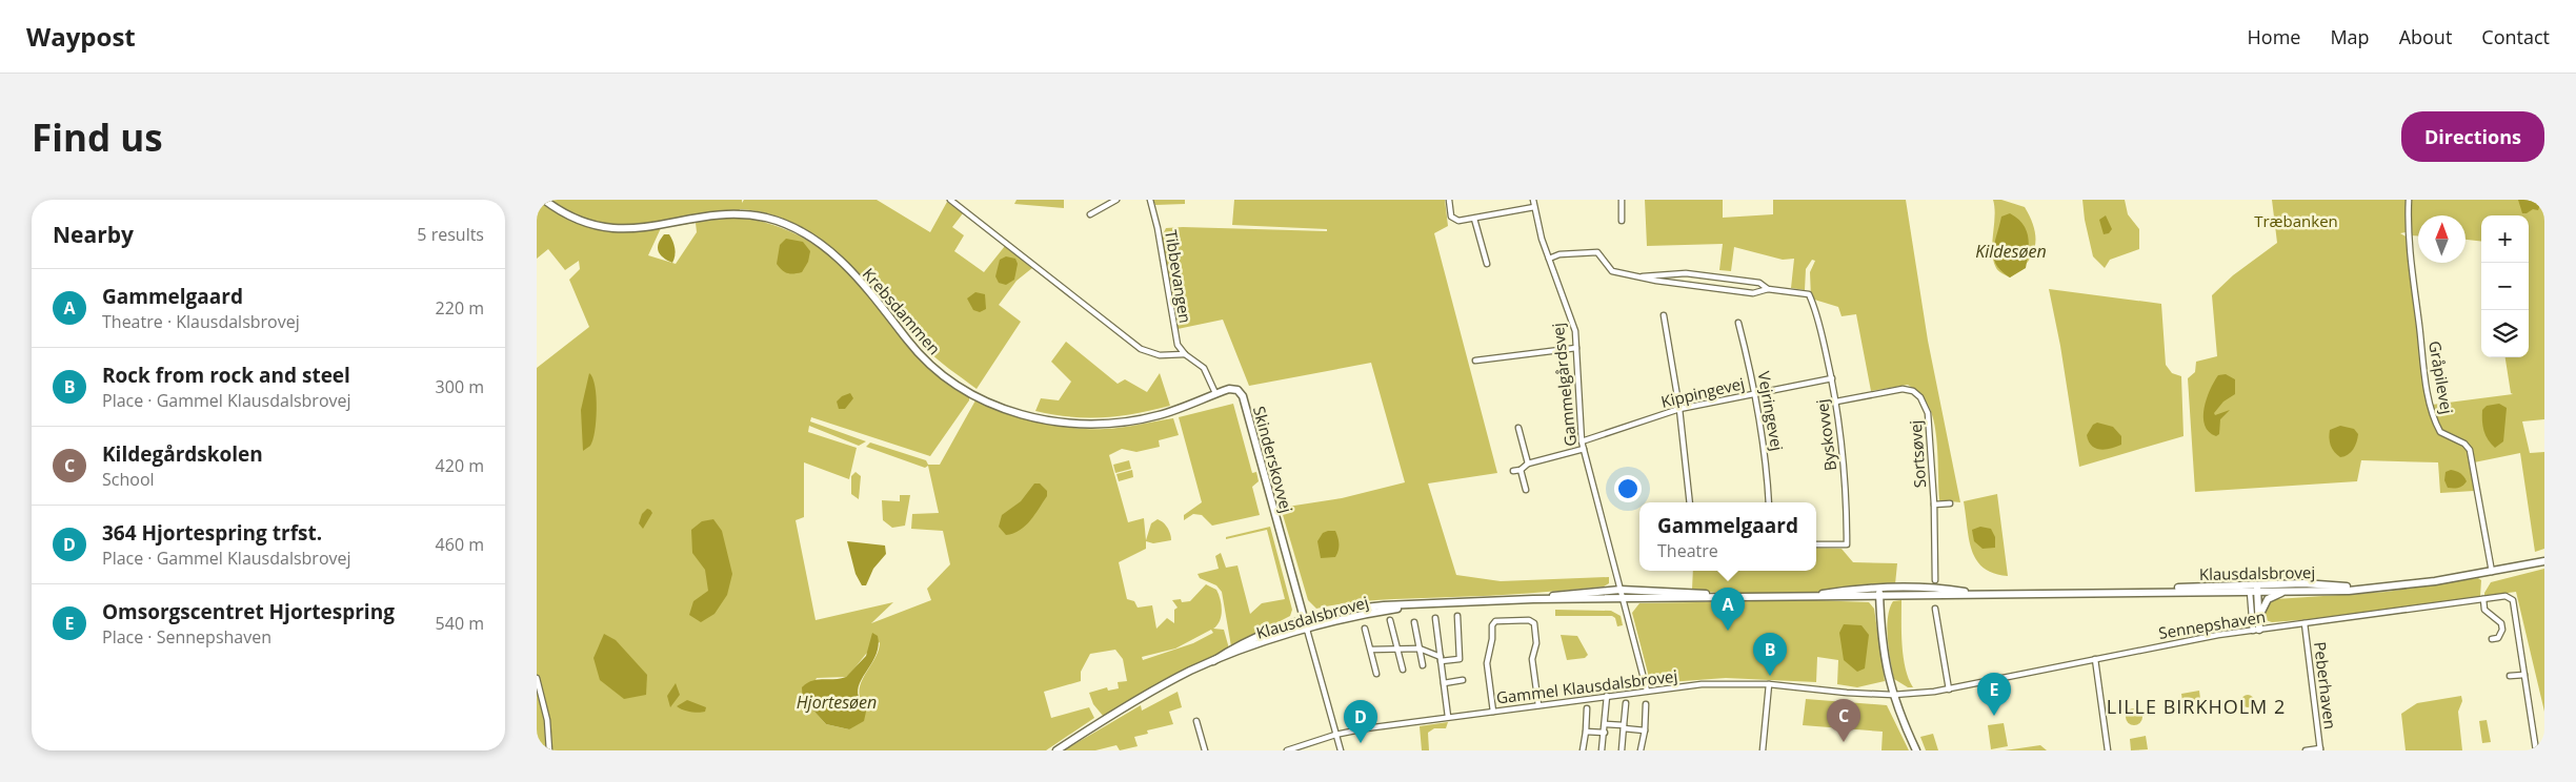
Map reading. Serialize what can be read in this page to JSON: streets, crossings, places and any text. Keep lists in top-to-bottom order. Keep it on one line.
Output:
{"streets":{"street":["Tibbevangen","Krebsdammen","Gråpilevej","Gammelgårdsvej","Kippingevej","Vejringevej","Byskovvej","Sortsøvej","Skinderskovvej","Klausdalsbrovej","Sennepshaven","Peberhaven","Gammel Klausdalsbrovej"]},"crossings":[["Krebsdammen","Skinderskovvej"],["Gråpilevej","Klausdalsbrovej"],["Gammelgårdsvej","Kippingevej"],["Gammelgårdsvej","Klausdalsbrovej"],["Gammelgårdsvej","Gammel Klausdalsbrovej"],["Kippingevej","Vejringevej"],["Kippingevej","Byskovvej"],["Byskovvej","Sortsøvej"],["Skinderskovvej","Klausdalsbrovej"],["Skinderskovvej","Gammel Klausdalsbrovej"],["Sennepshaven","Peberhaven"],["Sennepshaven","Gammel Klausdalsbrovej"]],"districts":["LILLE BIRKHOLM 2"],"water":["Kildesøen","Hjortesøen"],"parks":["Træbanken"],"north":"top","page":{"header":"Waypost","nav":["Home","Map","About","Contact"],"buttons":"Directions","title":"Find us","heading":["Nearby","5 results"],"map_buttons":["+","−"],"list":[{"mark":"A","name":"Gammelgaard","note":"Theatre · Klausdalsbrovej","value":"220 m"},{"mark":"B","name":"Rock from rock and steel","note":"Place · Gammel Klausdalsbrovej","value":"300 m"},{"mark":"C","name":"Kildegårdskolen","note":"School","value":"420 m"},{"mark":"D","name":"364 Hjortespring trfst.","note":"Place · Gammel Klausdalsbrovej","value":"460 m"},{"mark":"E","name":"Omsorgscentret Hjortespring","note":"Place · Sennepshaven","value":"540 m"}],"popup":["Gammelgaard","Theatre"],"pins":["A","B","E","C","D"]}}
